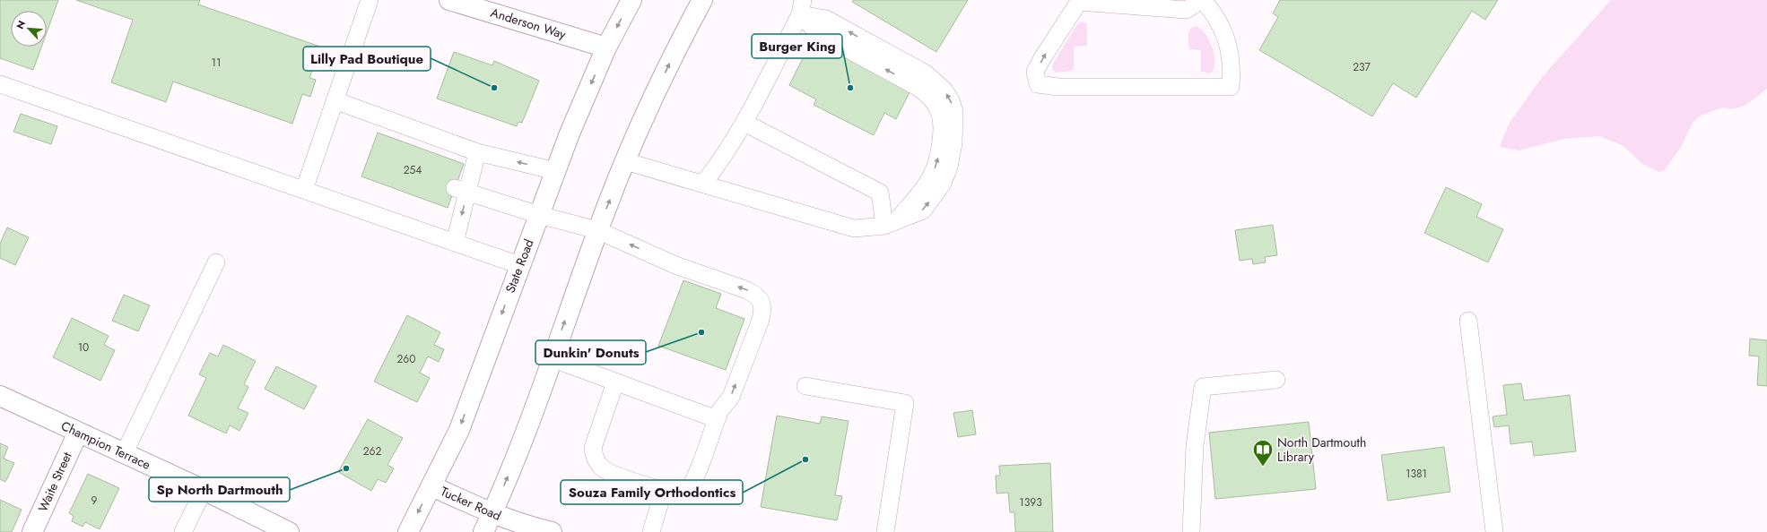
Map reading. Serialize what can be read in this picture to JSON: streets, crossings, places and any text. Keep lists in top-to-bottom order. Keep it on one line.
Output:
{"streets":{"main road":["Anderson Way","State Road","Champion Terrace","Waite Street","Tucker Road"]},"crossings":[["Anderson Way","State Road"],["State Road","Tucker Road"],["Champion Terrace","Waite Street"]],"places":{"other":["Lilly Pad Boutique","Burger King","Dunkin' Donuts","Souza Family Orthodontics","Sp North Dartmouth"],"library":["North Dartmouth Library"]},"house_numbers":["11","237","254","10","260","262","1381","9","1393"],"north":"top left"}
